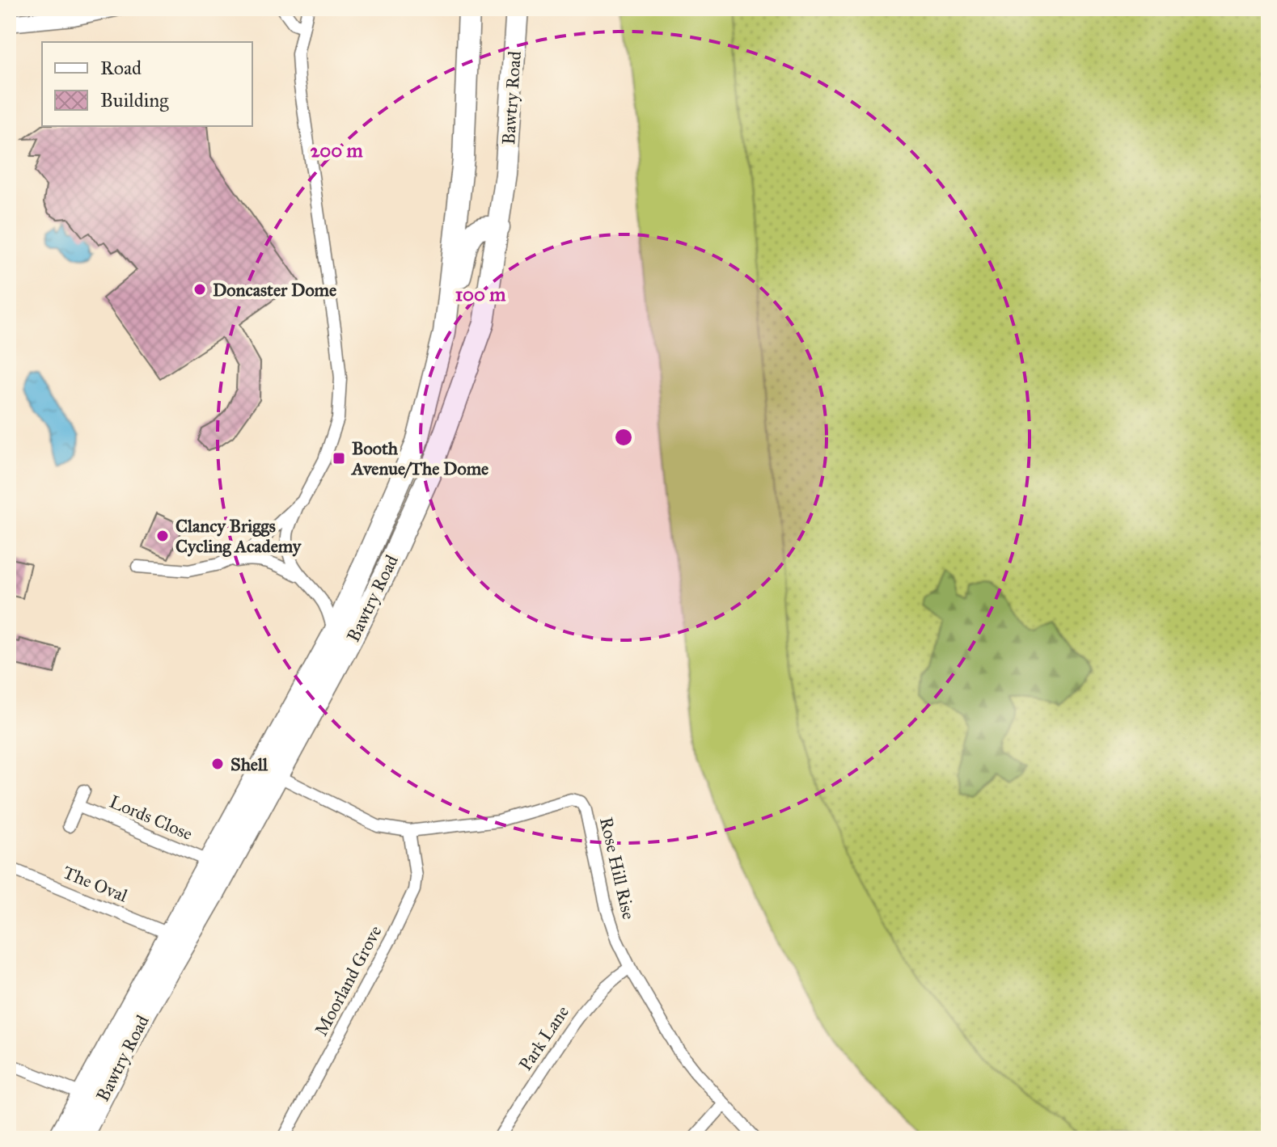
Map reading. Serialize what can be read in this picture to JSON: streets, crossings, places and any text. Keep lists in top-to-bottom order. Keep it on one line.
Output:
{"streets":{"highway":["Bawtry Road"],"street":["Lords Close","Rose Hill Rise","The Oval","Moorland Grove","Park Lane"]},"crossings":[["Bawtry Road","Lords Close"],["Bawtry Road","Rose Hill Rise"],["Bawtry Road","The Oval"],["Rose Hill Rise","Moorland Grove"],["Rose Hill Rise","Park Lane"]],"places":{"other":["Doncaster Dome","Clancy Briggs Cycling Academy","Shell"],"transit":["Booth Avenue/The Dome"]},"legend":["Road","Building"],"rings":["200 m","100 m"]}
